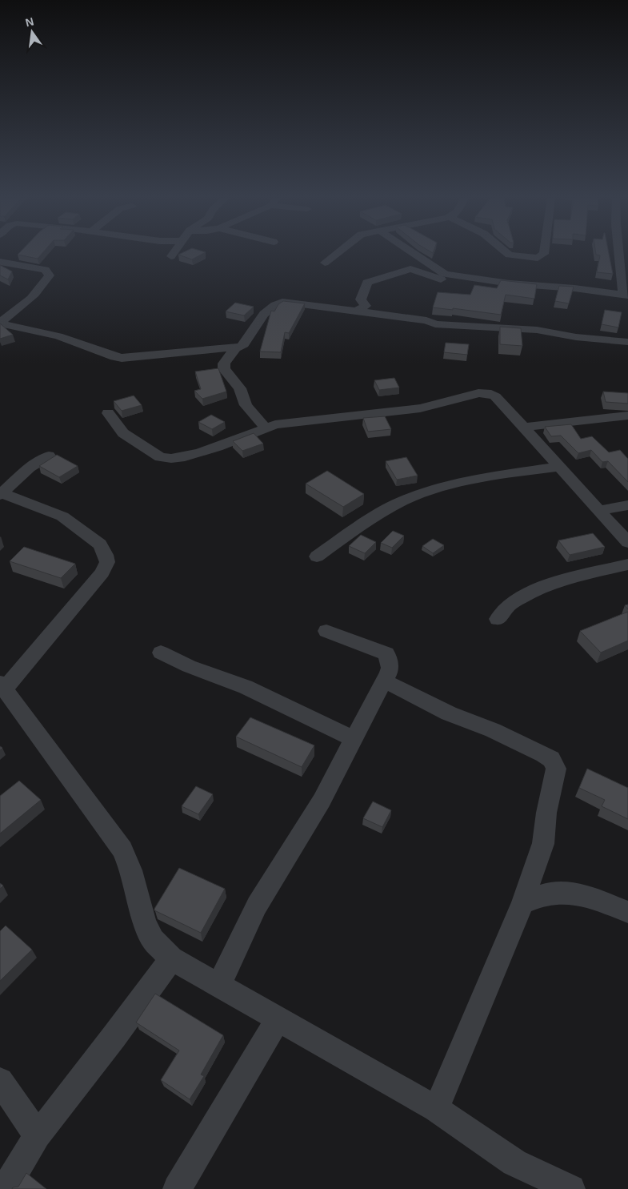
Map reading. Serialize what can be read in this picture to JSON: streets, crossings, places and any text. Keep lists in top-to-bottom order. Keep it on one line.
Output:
{"north":"top"}
